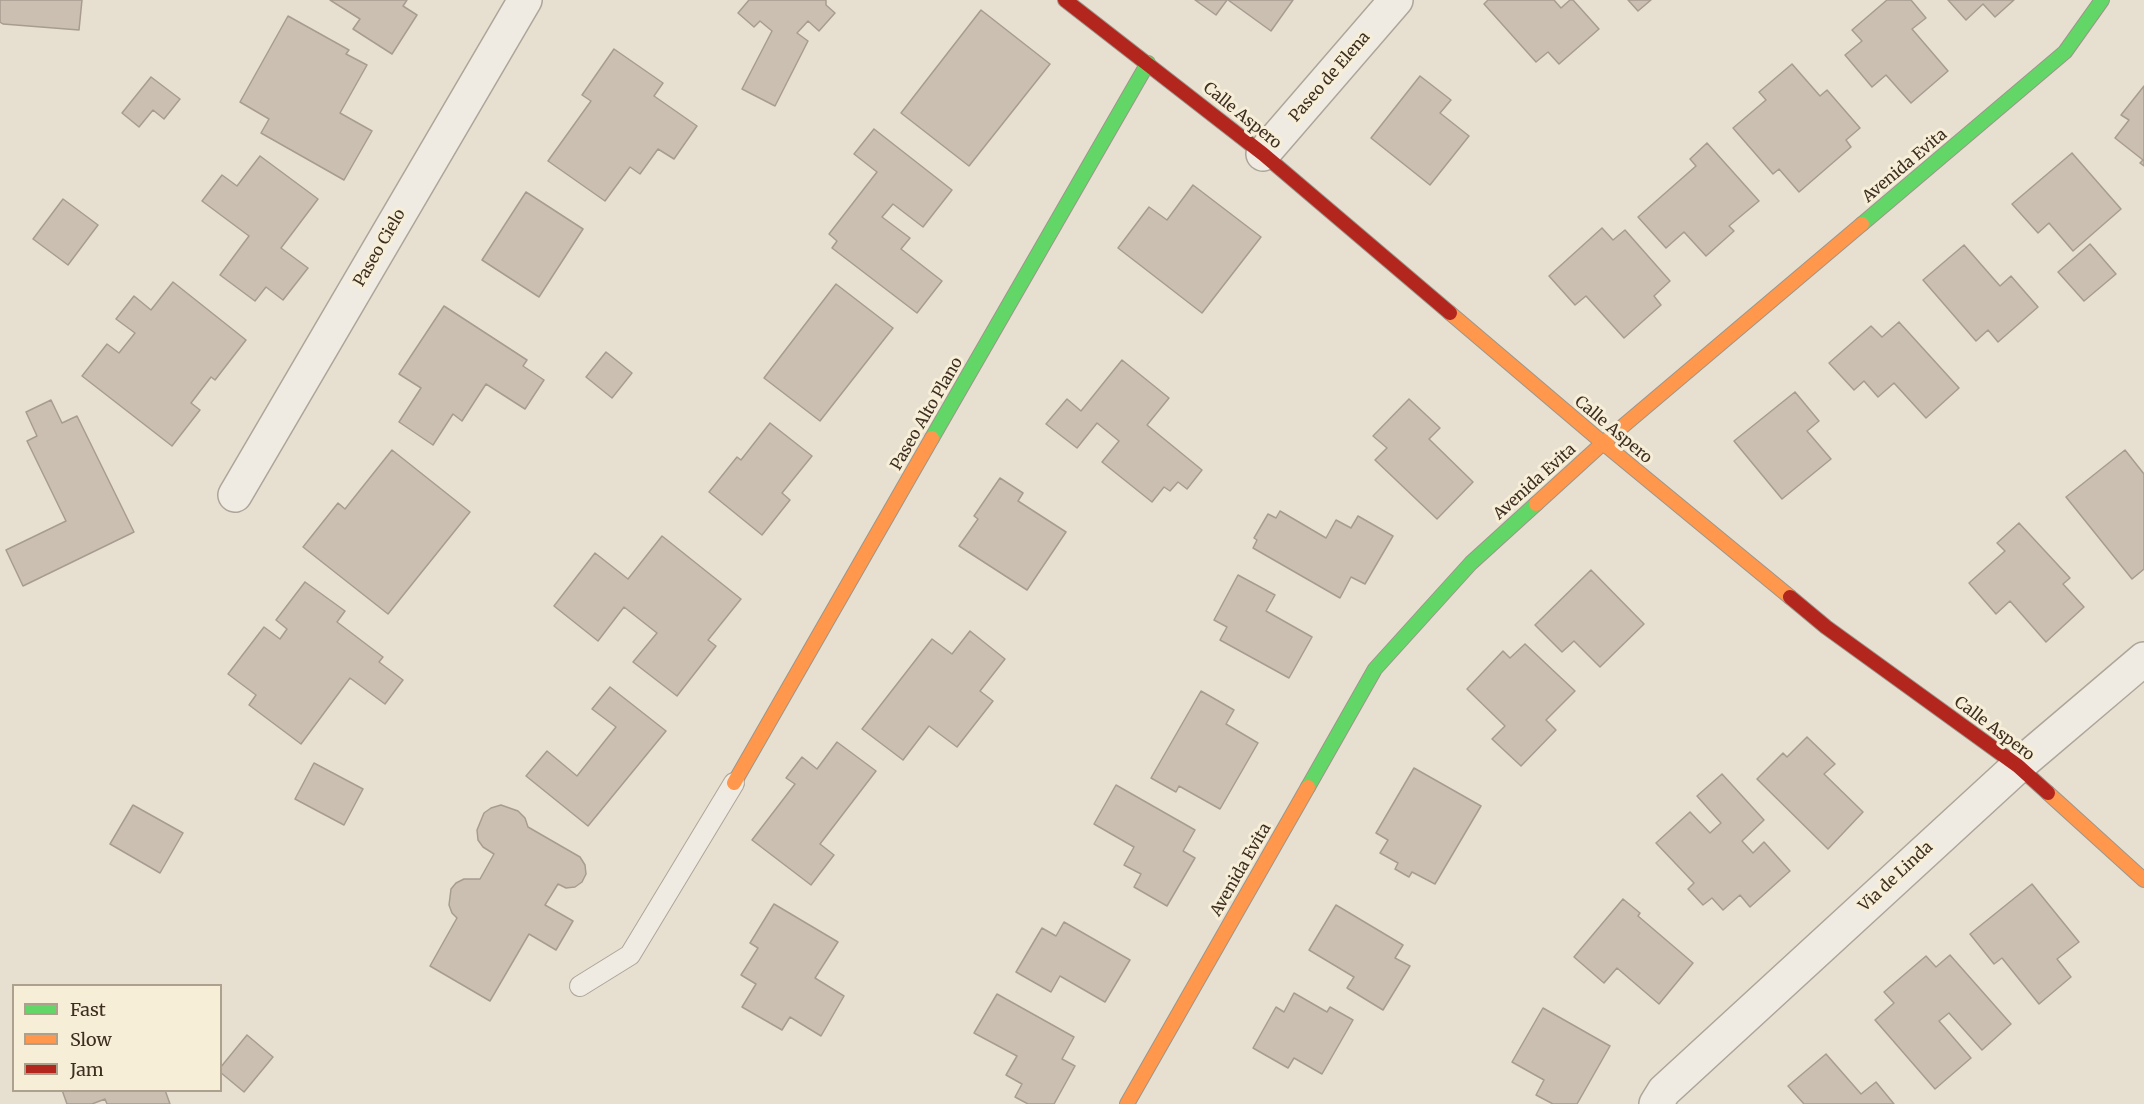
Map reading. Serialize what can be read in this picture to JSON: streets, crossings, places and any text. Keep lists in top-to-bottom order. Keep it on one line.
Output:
{"streets":{"street":["Paseo de Elena","Calle Aspero","Avenida Evita","Paseo Cielo","Paseo Alto Plano","Via de Linda"]},"crossings":[["Paseo de Elena","Calle Aspero"],["Calle Aspero","Avenida Evita"],["Calle Aspero","Paseo Alto Plano"],["Calle Aspero","Via de Linda"]],"legend":["Fast","Slow","Jam"]}
